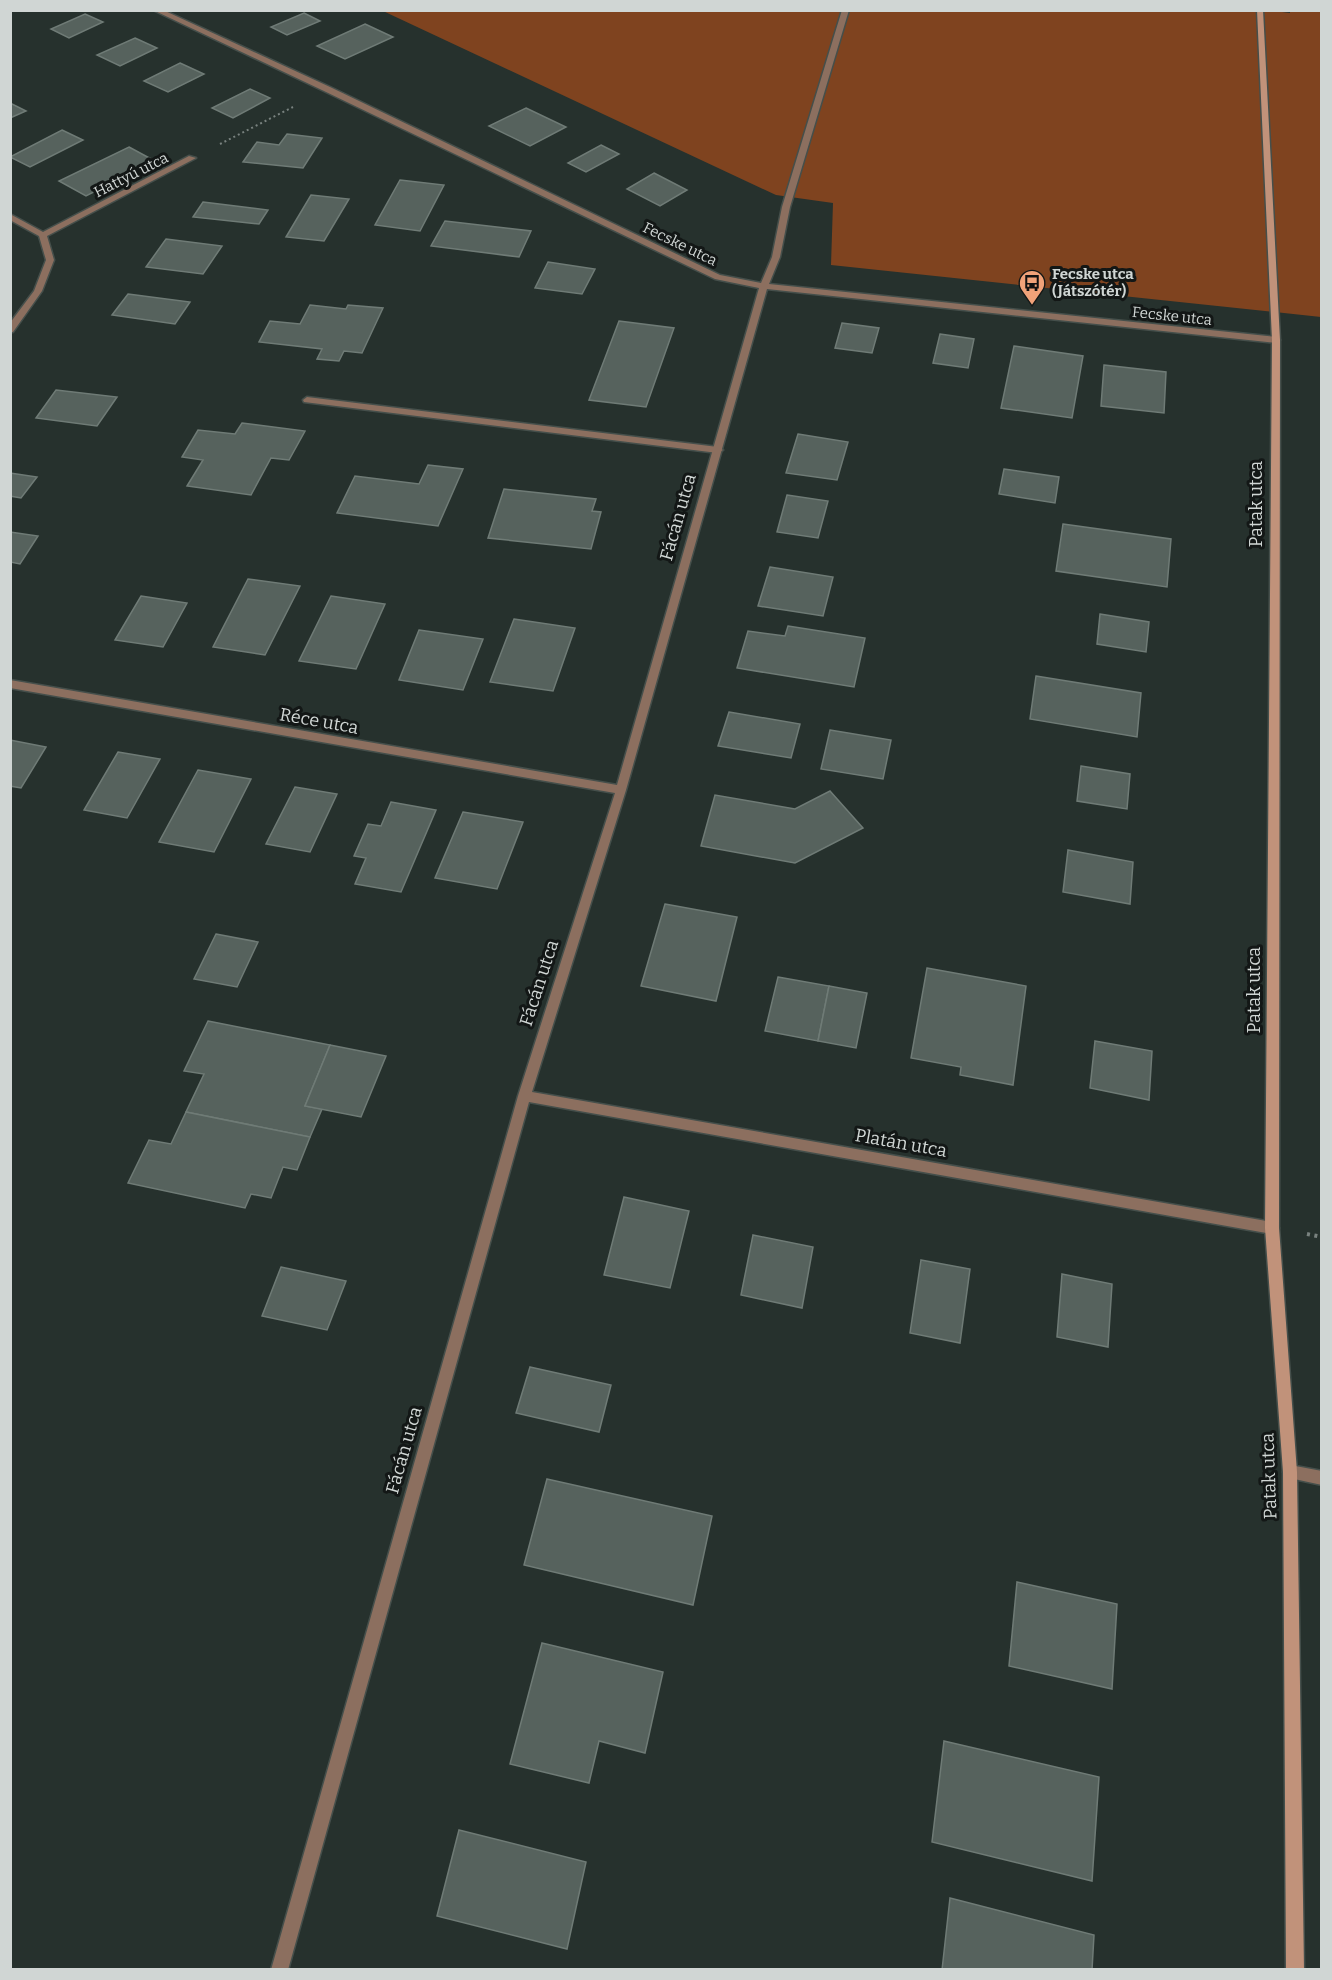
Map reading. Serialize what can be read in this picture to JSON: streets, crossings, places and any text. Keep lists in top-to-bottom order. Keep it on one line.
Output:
{"streets":{"street":["Hattyú utca","Fecske utca","Patak utca","Fácán utca","Réce utca","Platán utca"]},"crossings":[["Hattyú utca","Fecske utca"],["Fecske utca","Patak utca"],["Fecske utca","Fácán utca"],["Patak utca","Platán utca"],["Fácán utca","Réce utca"],["Fácán utca","Platán utca"]],"places":{"bus stop":["Fecske utca (Játszótér)"]}}
